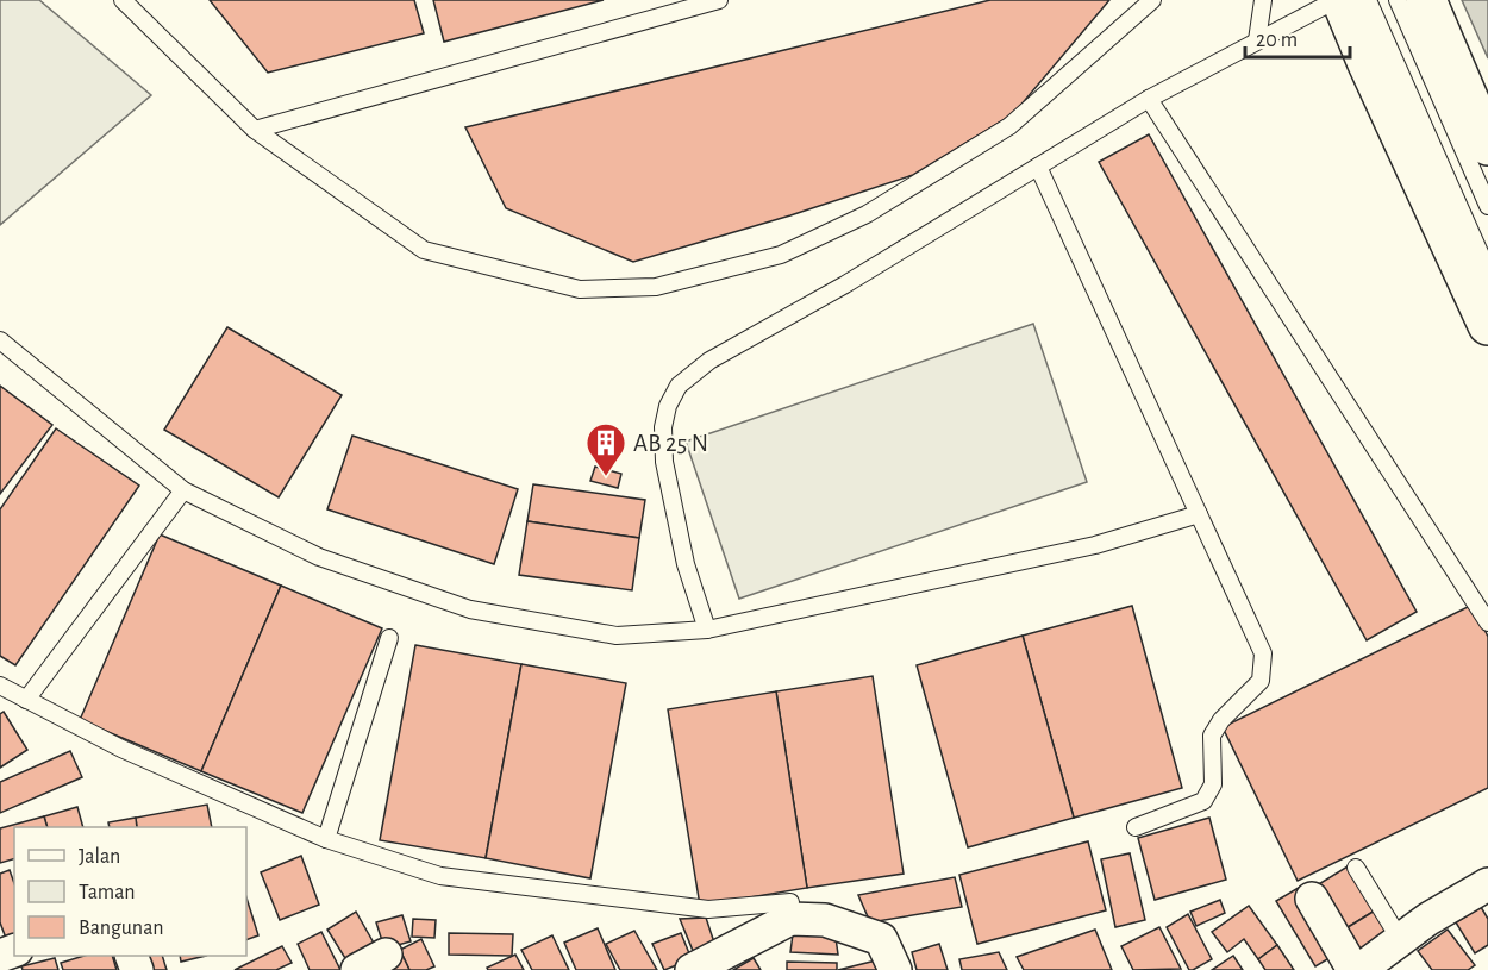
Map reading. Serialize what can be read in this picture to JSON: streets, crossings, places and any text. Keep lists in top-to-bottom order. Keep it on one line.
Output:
{"places":{"building":["AB 25 N"]},"legend":["Jalan","Taman","Bangunan"],"scale_bar":"20 m"}
